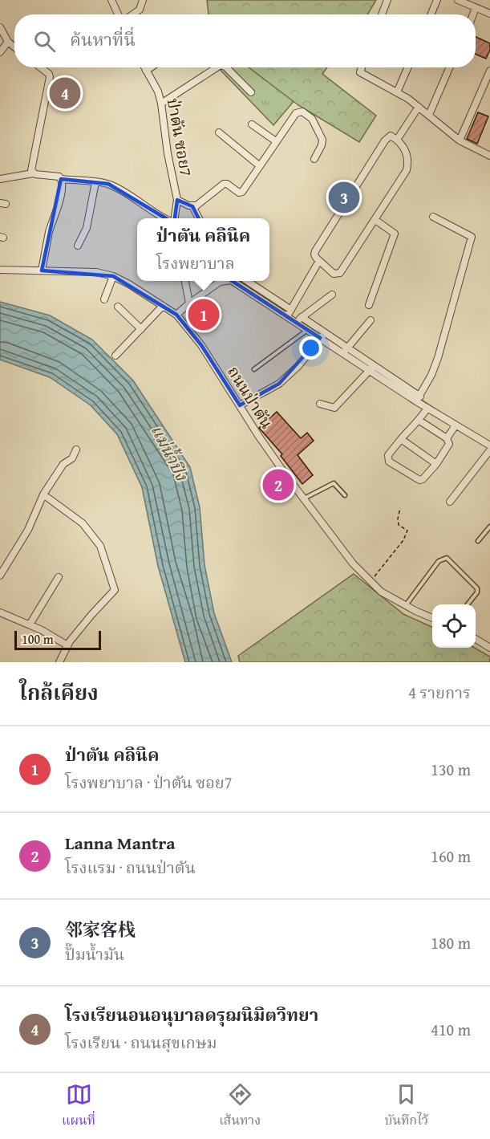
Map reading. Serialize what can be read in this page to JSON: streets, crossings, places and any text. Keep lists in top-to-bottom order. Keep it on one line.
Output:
{"streets":{"street":["ป่าตัน ซอย7","ถนนป่าตัน"]},"water":["แม่น้ำปิง"],"scale_bar":"100 m","page":{"search":"ค้นหาที่นี่","pins":["4","3","1","2"],"popup":["ป่าตัน คลินิค","โรงพยาบาล"],"scale":"100 m","heading":["ใกล้เคียง","4 รายการ"],"list":[{"mark":"1","name":"ป่าตัน คลินิค","note":"โรงพยาบาล · ป่าตัน ซอย7","value":"130 m"},{"mark":"2","name":"Lanna Mantra","note":"โรงแรม · ถนนป่าตัน","value":"160 m"},{"mark":"3","name":"邻家客栈","note":"ปั๊มน้ำมัน","value":"180 m"},{"mark":"4","name":"โรงเรียนอนอนุบาลดรุฌนิมิตวิทยา","note":"โรงเรียน · ถนนสุขเกษม","value":"410 m"}],"nav":["แผนที่","เส้นทาง","บันทึกไว้"]}}
